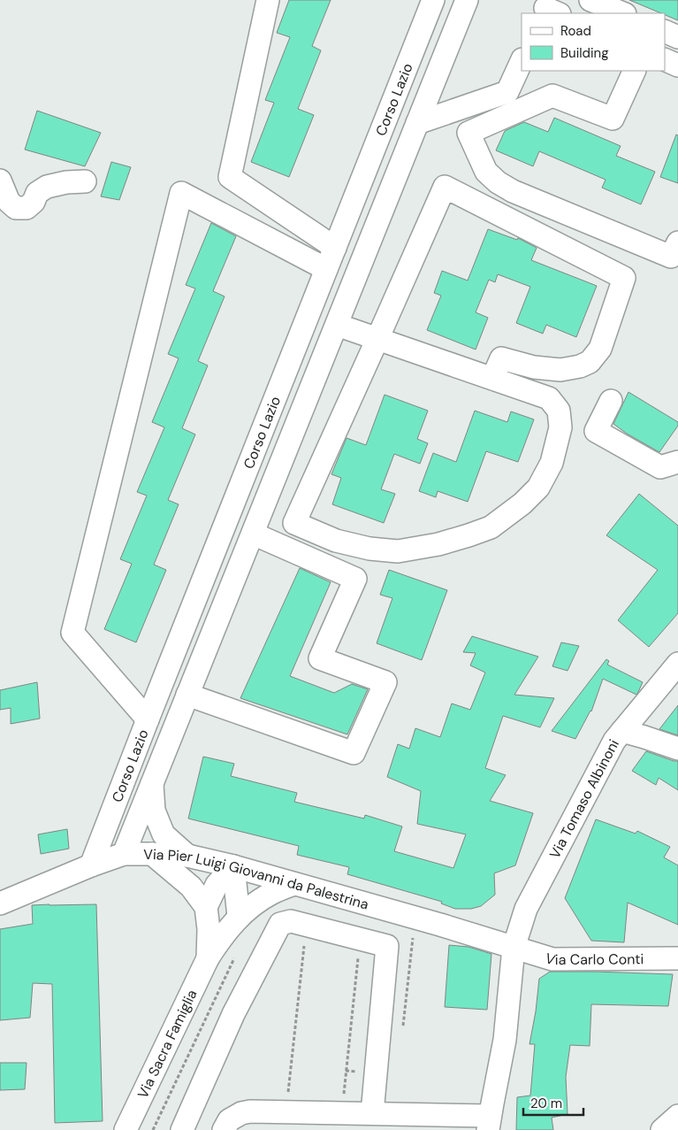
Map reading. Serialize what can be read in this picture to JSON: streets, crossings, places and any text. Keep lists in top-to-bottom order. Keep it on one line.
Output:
{"streets":{"street":["Corso Lazio","Via Tomaso Albinoni","Via Pier Luigi Giovanni da Palestrina","Via Carlo Conti","Via Sacra Famiglia"]},"crossings":[["Corso Lazio","Via Pier Luigi Giovanni da Palestrina"],["Via Tomaso Albinoni","Via Pier Luigi Giovanni da Palestrina"],["Via Tomaso Albinoni","Via Carlo Conti"],["Via Pier Luigi Giovanni da Palestrina","Via Carlo Conti"],["Via Pier Luigi Giovanni da Palestrina","Via Sacra Famiglia"]],"legend":["Road","Building"],"scale_bar":"20 m"}
